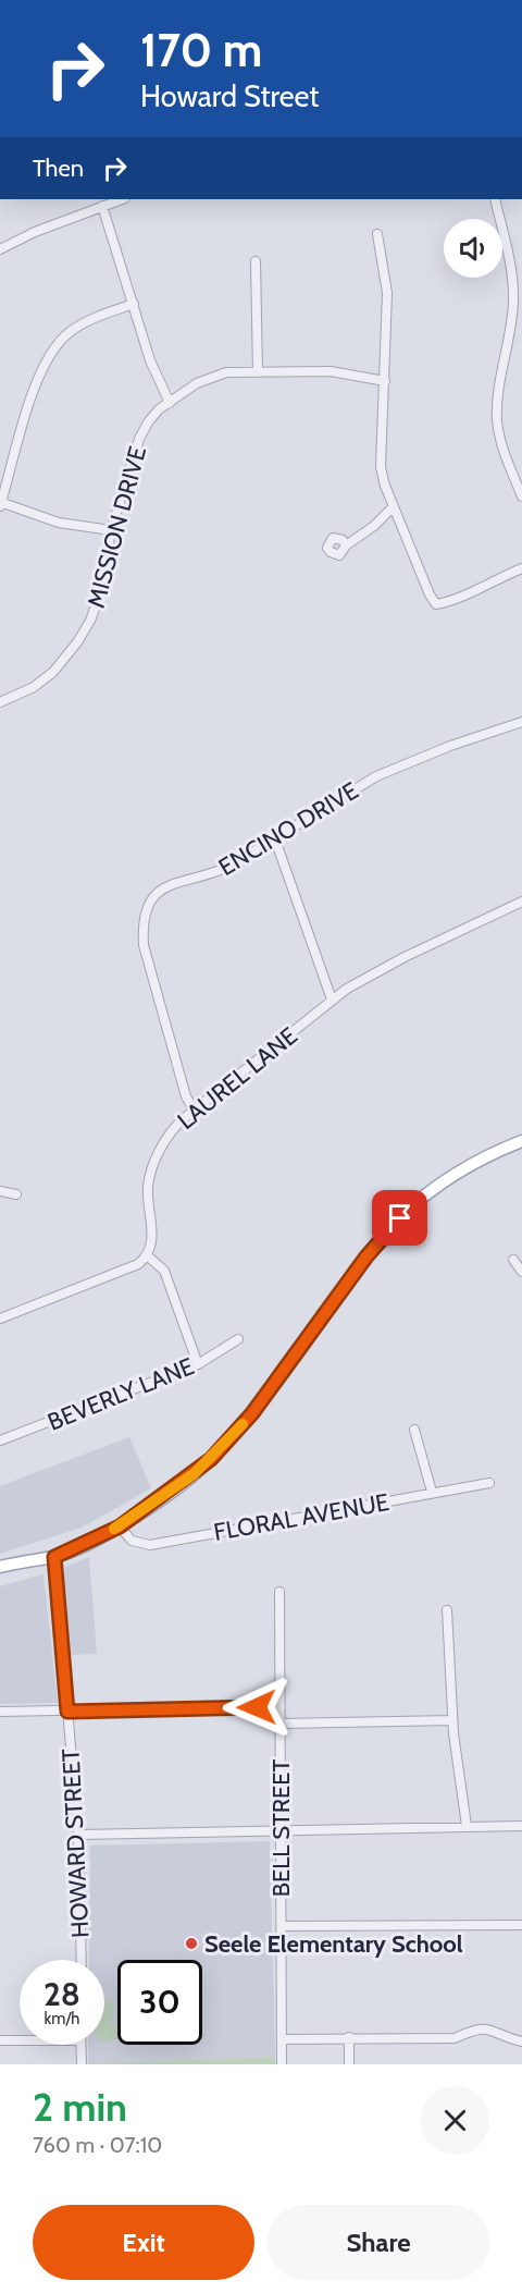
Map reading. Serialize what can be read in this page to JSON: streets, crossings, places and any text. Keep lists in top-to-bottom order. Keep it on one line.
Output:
{"streets":{"street":["MISSION DRIVE","ENCINO DRIVE","LAUREL LANE","BEVERLY LANE","FLORAL AVENUE","BELL STREET","HOWARD STREET"]},"crossings":[["ENCINO DRIVE","LAUREL LANE"]],"places":["Seele Elementary School"],"page":{"turn":["170 m","Howard Street"],"then":"Then","speed":"28 km/h","limit":"30","heading":["2 min","760 m · 07:10"],"buttons":["Exit","Share"]}}
